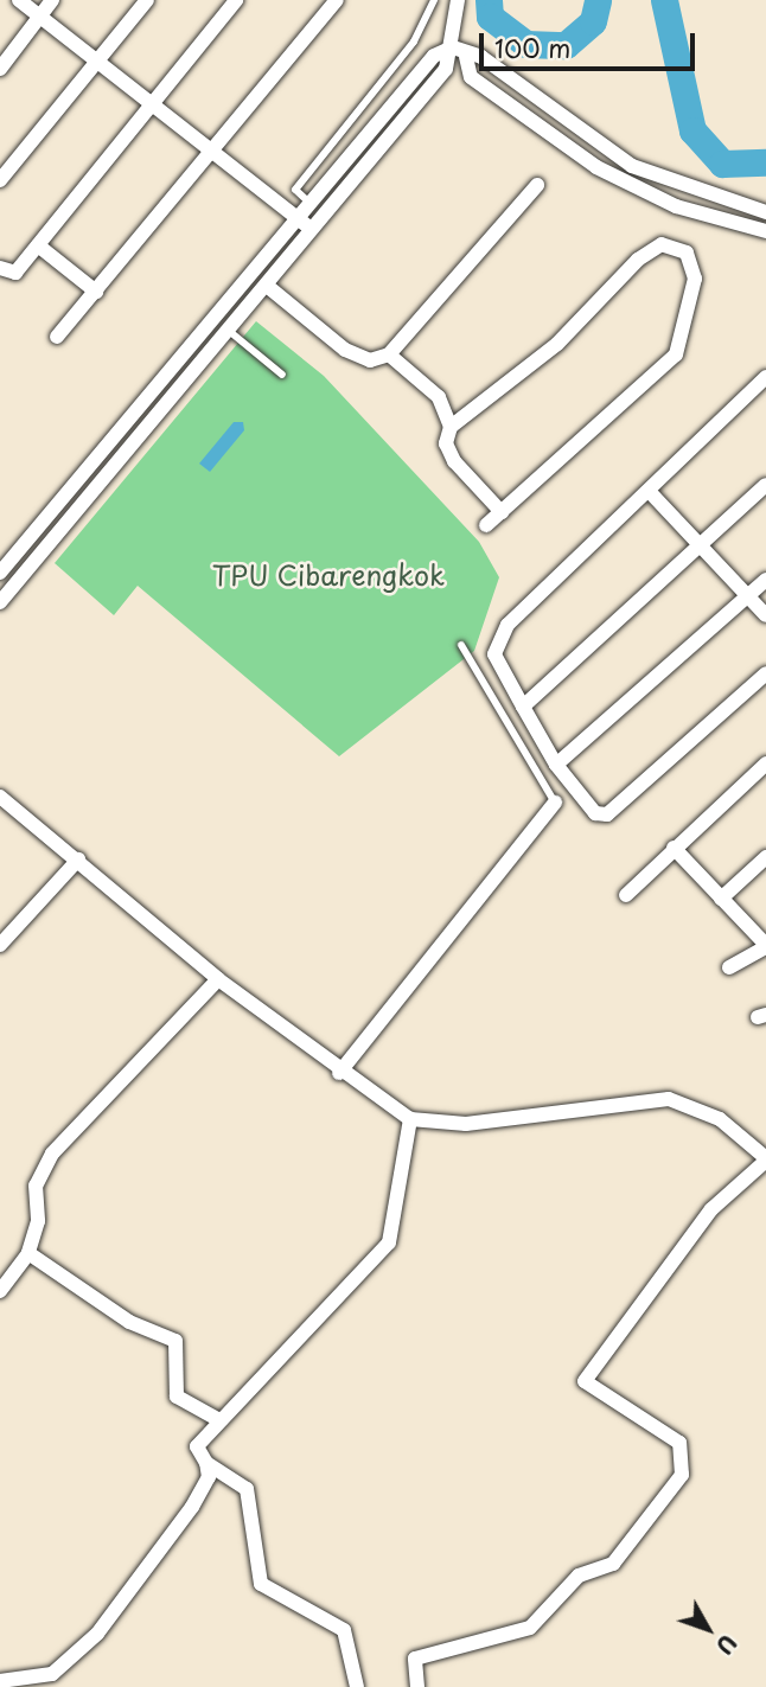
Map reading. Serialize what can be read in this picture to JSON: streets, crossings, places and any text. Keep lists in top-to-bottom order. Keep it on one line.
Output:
{"parks":["TPU Cibarengkok"],"scale_bar":"100 m","north":"bottom right"}
